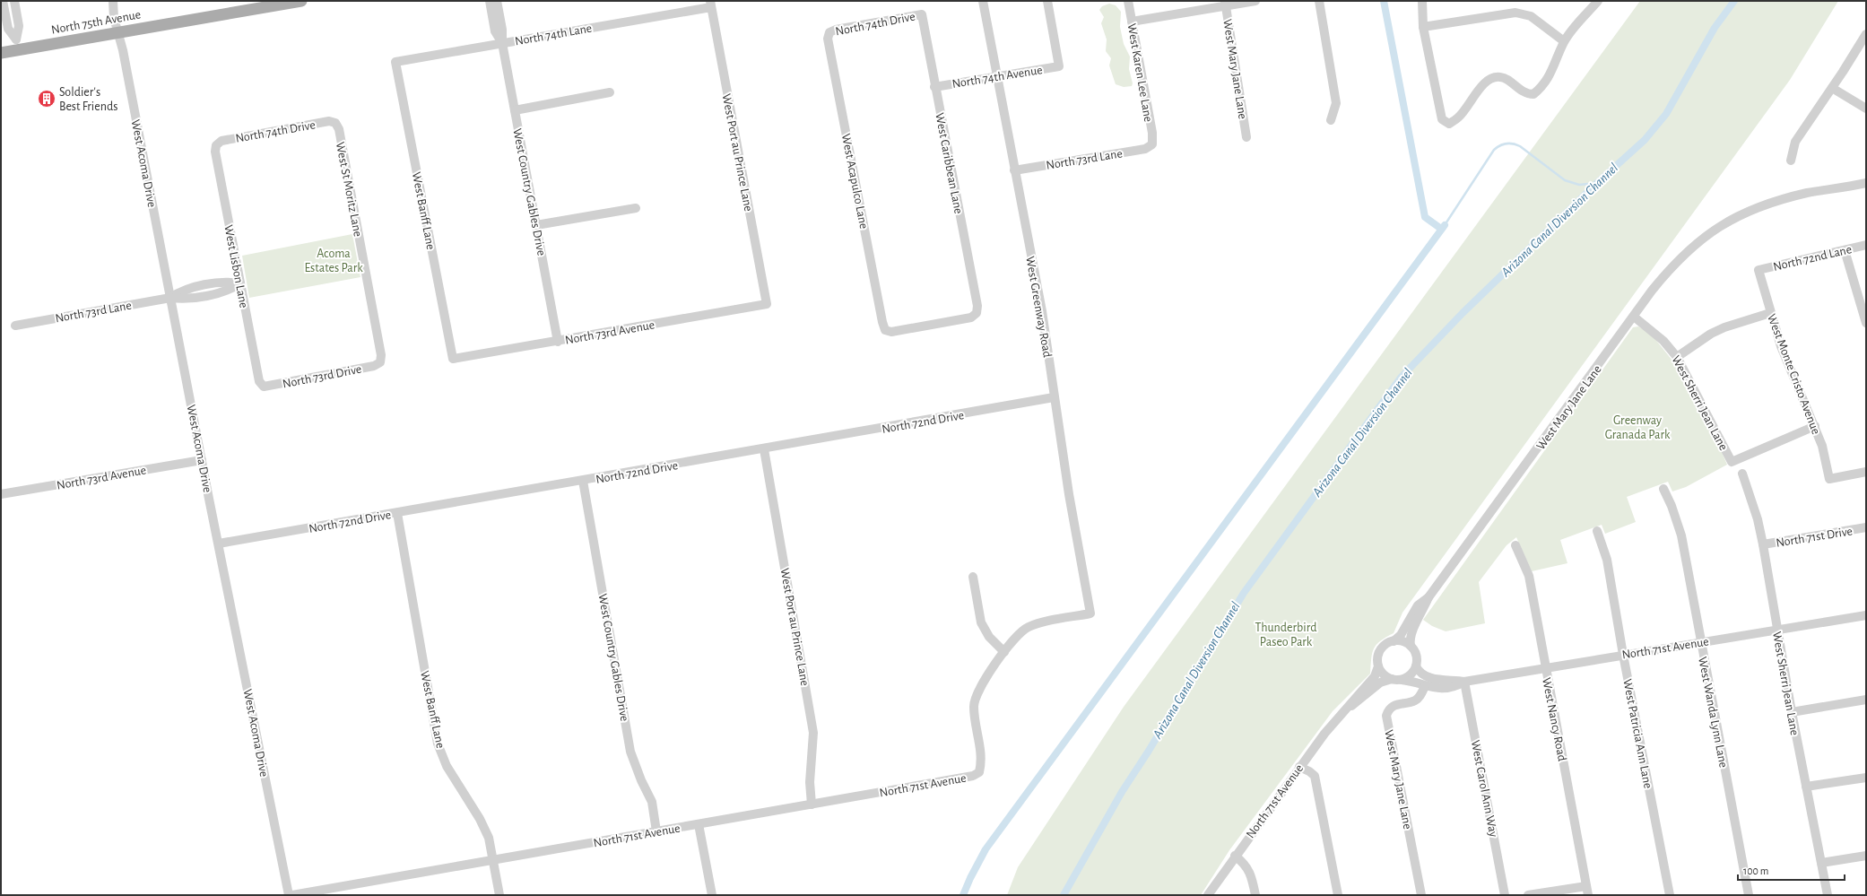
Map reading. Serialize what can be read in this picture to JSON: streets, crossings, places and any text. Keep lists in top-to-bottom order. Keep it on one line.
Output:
{"streets":{"main road":["North 75th Avenue"],"street":["North 74th Drive","North 74th Lane","West Mary Jane Lane","West Karen Lee Lane","North 74th Avenue","West Port au Prince Lane","North 73rd Lane","West Acoma Drive","West Caribbean Lane","West Acapulco Lane","West St Moritz Lane","West Country Gables Drive","West Banff Lane","North 72nd Lane","West Lisbon Lane","West Greenway Road","North 73rd Avenue","West Monte Cristo Avenue","North 73rd Drive","West Sherri Jean Lane","North 72nd Drive","North 71st Drive","North 71st Avenue","West Wanda Lynn Lane","West Nancy Road","West Patricia Ann Lane","West Carol Ann Way"]},"crossings":[["North 75th Avenue","West Acoma Drive"],["North 74th Drive","West Caribbean Lane"],["North 74th Drive","West Acapulco Lane"],["North 74th Drive","West St Moritz Lane"],["North 74th Drive","West Lisbon Lane"],["North 74th Lane","West Port au Prince Lane"],["North 74th Lane","West Country Gables Drive"],["North 74th Lane","West Banff Lane"],["West Mary Jane Lane","West Sherri Jean Lane"],["West Mary Jane Lane","North 71st Avenue"],["West Karen Lee Lane","North 73rd Lane"],["North 74th Avenue","West Caribbean Lane"],["North 74th Avenue","West Greenway Road"],["West Port au Prince Lane","North 73rd Avenue"],["West Port au Prince Lane","North 72nd Drive"],["West Port au Prince Lane","North 71st Avenue"],["North 73rd Lane","West Acoma Drive"],["North 73rd Lane","West Lisbon Lane"],["North 73rd Lane","West Greenway Road"],["West Acoma Drive","North 73rd Avenue"],["West Acoma Drive","North 72nd Drive"],["West Caribbean Lane","West Acapulco Lane"],["West St Moritz Lane","North 73rd Drive"],["West Country Gables Drive","North 73rd Avenue"],["West Country Gables Drive","North 72nd Drive"],["West Country Gables Drive","North 71st Avenue"],["West Banff Lane","North 73rd Avenue"],["West Banff Lane","North 72nd Drive"],["West Banff Lane","North 71st Avenue"],["North 72nd Lane","West Monte Cristo Avenue"],["West Lisbon Lane","North 73rd Drive"],["West Greenway Road","North 72nd Drive"],["West Greenway Road","North 71st Avenue"],["West Monte Cristo Avenue","West Sherri Jean Lane"],["West Sherri Jean Lane","North 71st Drive"],["West Sherri Jean Lane","North 71st Avenue"],["North 71st Avenue","West Wanda Lynn Lane"],["North 71st Avenue","West Nancy Road"],["North 71st Avenue","West Patricia Ann Lane"],["North 71st Avenue","West Carol Ann Way"]],"water":["Arizona Canal Diversion Channel"],"parks":["Acoma Estates Park","Greenway Granada Park","Thunderbird Paseo Park"],"places":{"building":["Soldier's Best Friends"]},"scale_bar":"100 m"}
